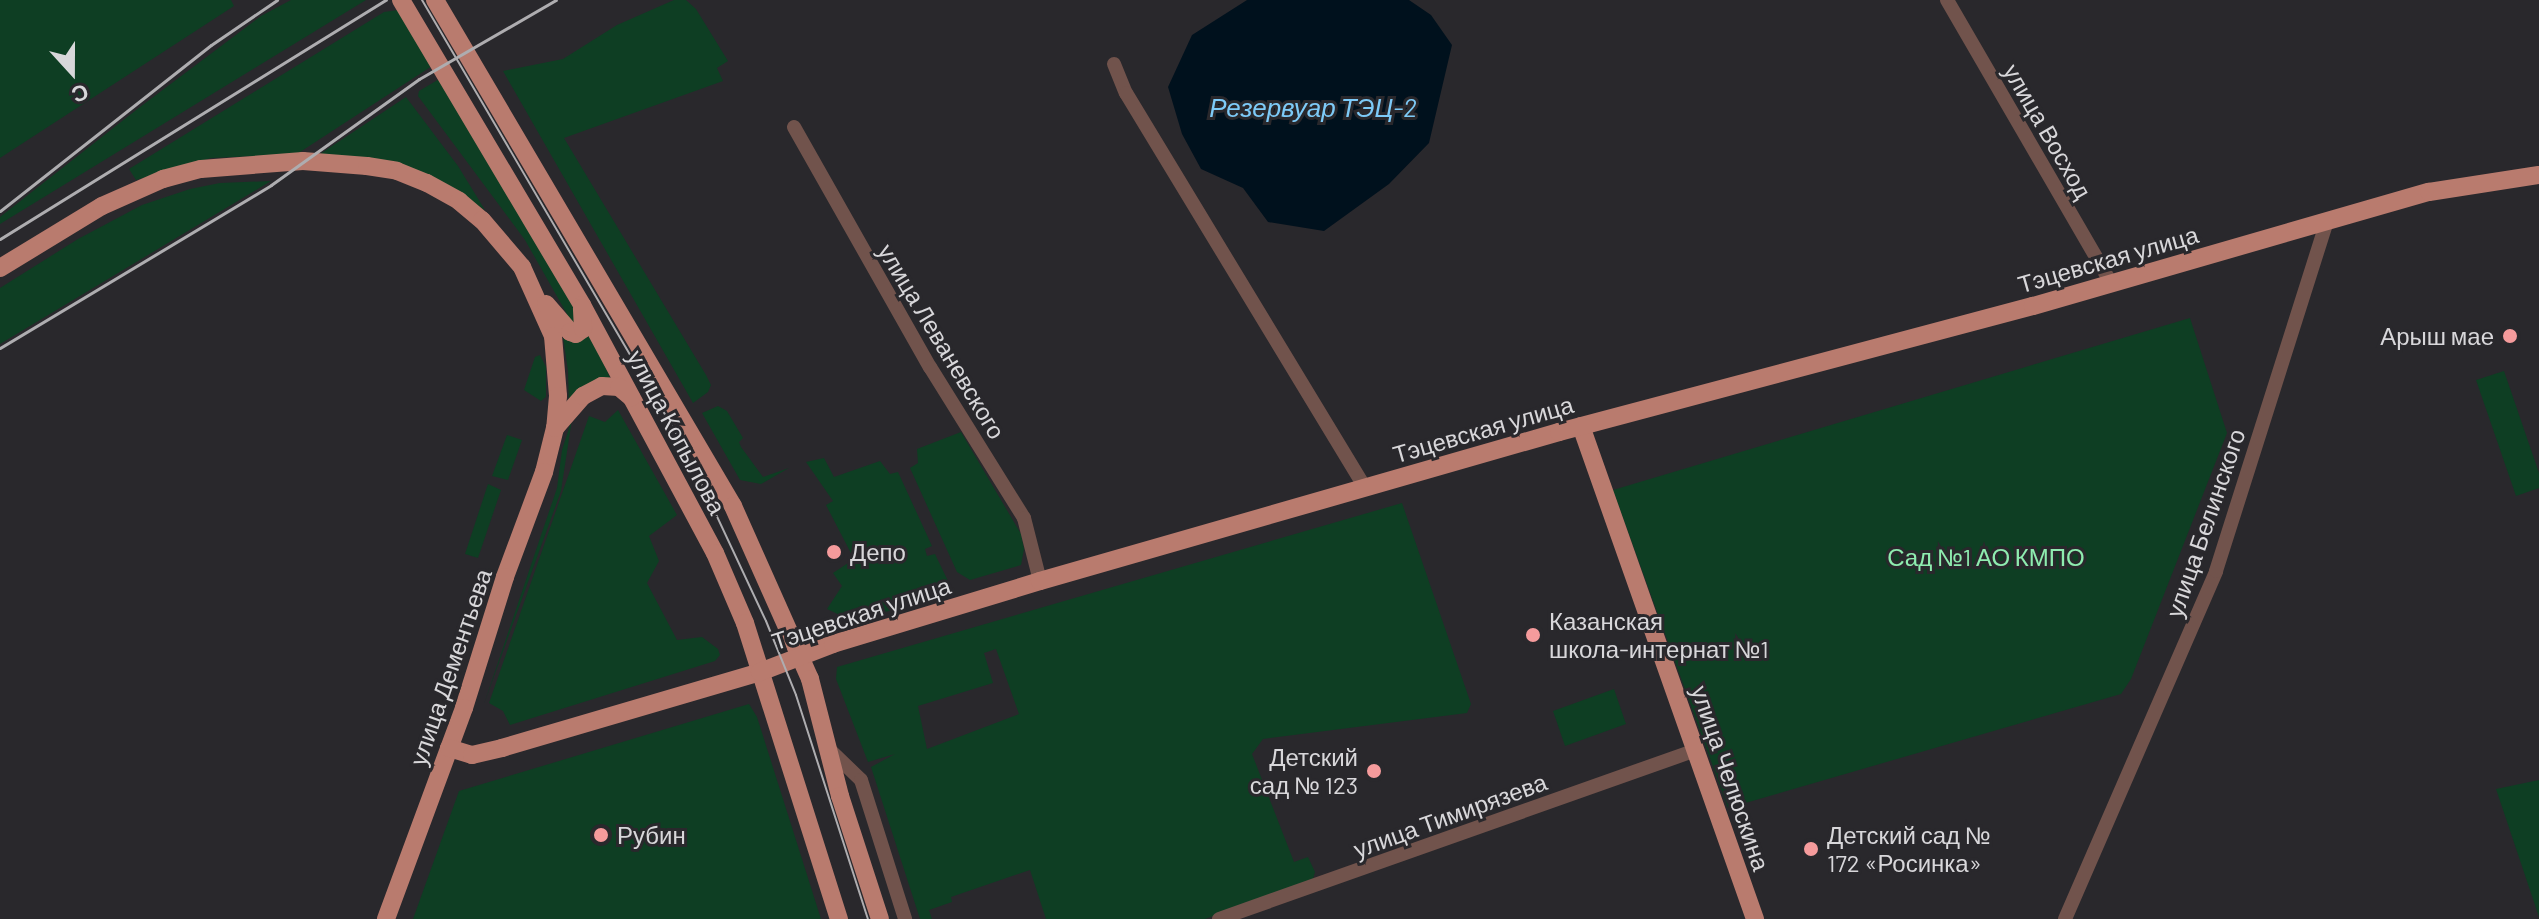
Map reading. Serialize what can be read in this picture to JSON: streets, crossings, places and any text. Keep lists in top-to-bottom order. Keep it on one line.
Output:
{"streets":{"main road":["Тэцевская улица","улица Копылова","улица Дементьева","улица Челюскина"],"street":["улица Восход","улица Леваневского","улица Белинского","улица Тимирязева"]},"crossings":[["улица Восход","Тэцевская улица"],["Тэцевская улица","улица Леваневского"],["Тэцевская улица","улица Копылова"],["Тэцевская улица","улица Белинского"],["Тэцевская улица","улица Дементьева"],["Тэцевская улица","улица Челюскина"],["улица Челюскина","улица Тимирязева"]],"water":["Резервуар ТЭЦ-2"],"parks":["Сад №1 АО КМПО"],"places":["Арыш мае","Депо","Казанская школа-интернат №1","Детский сад № 123","Рубин","Детский сад № 172 «Росинка»"],"north":"bottom"}
